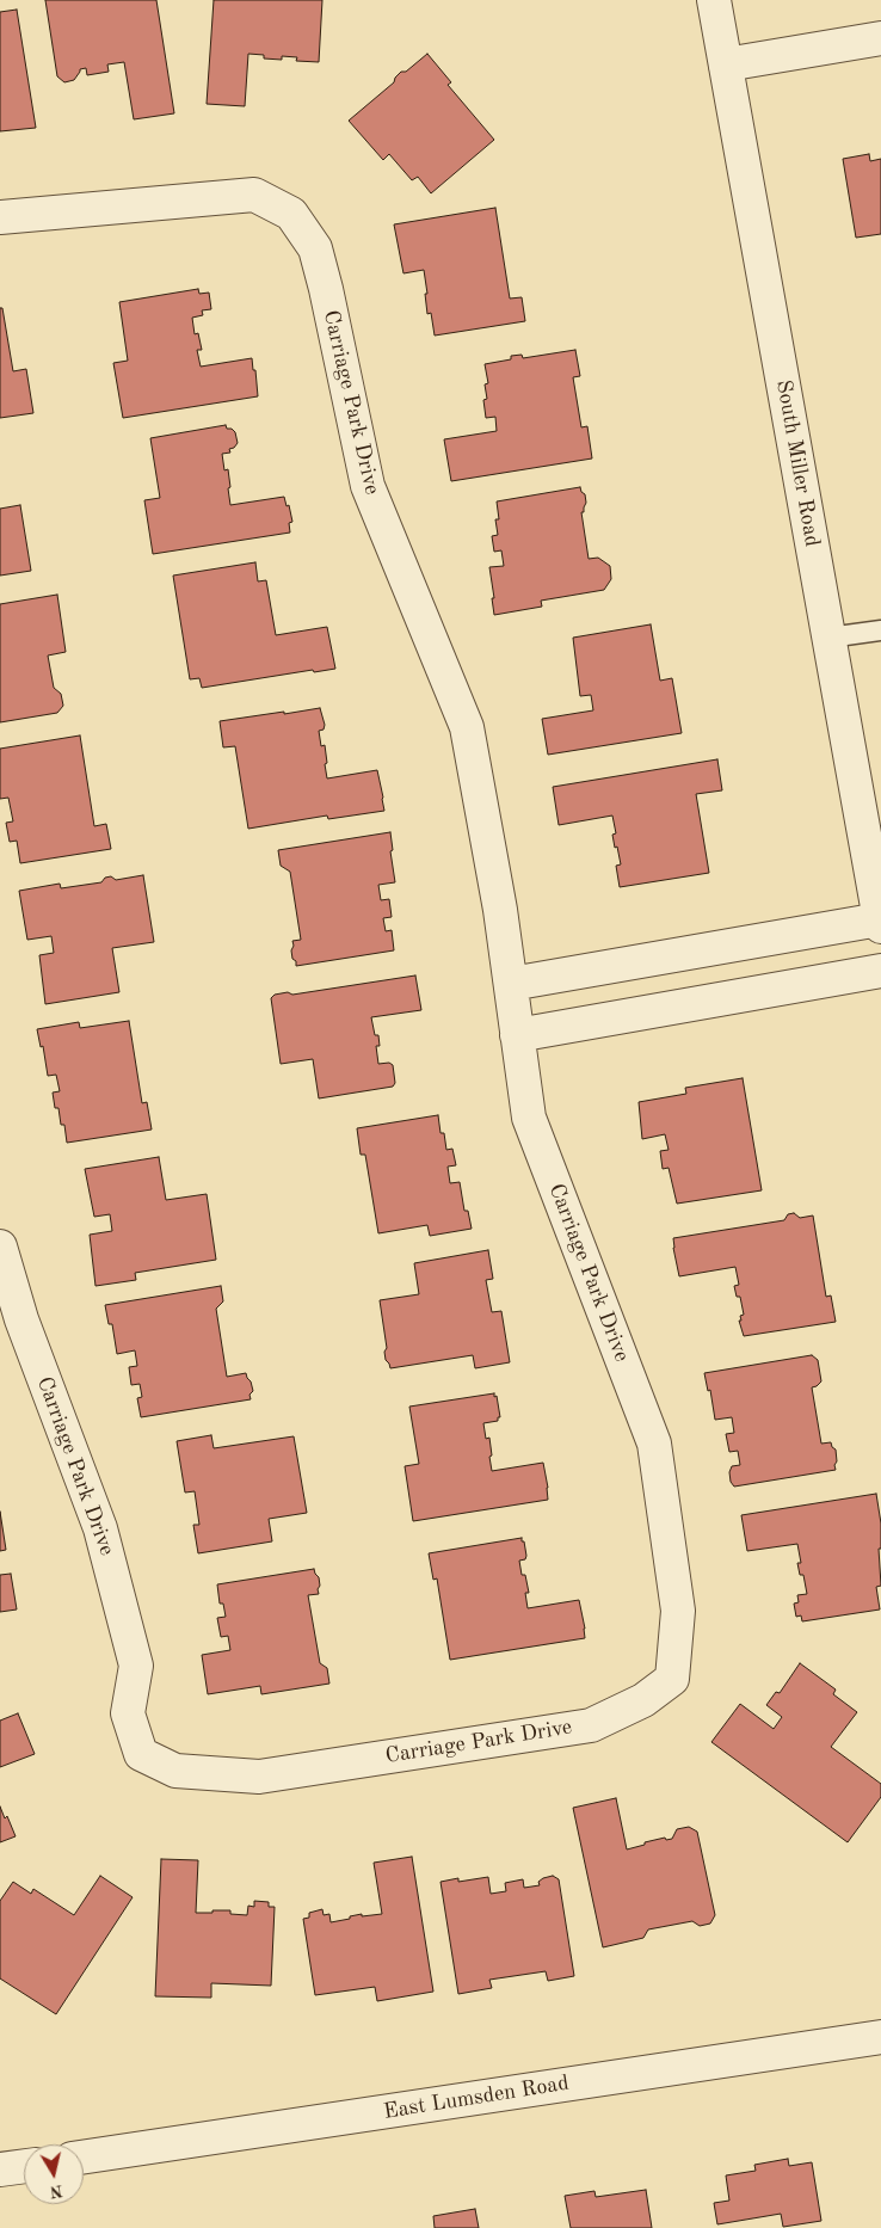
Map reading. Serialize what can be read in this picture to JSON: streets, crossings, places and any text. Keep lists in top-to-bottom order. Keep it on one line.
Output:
{"streets":{"street":["Carriage Park Drive","South Miller Road","East Lumsden Road"]},"north":"bottom"}
